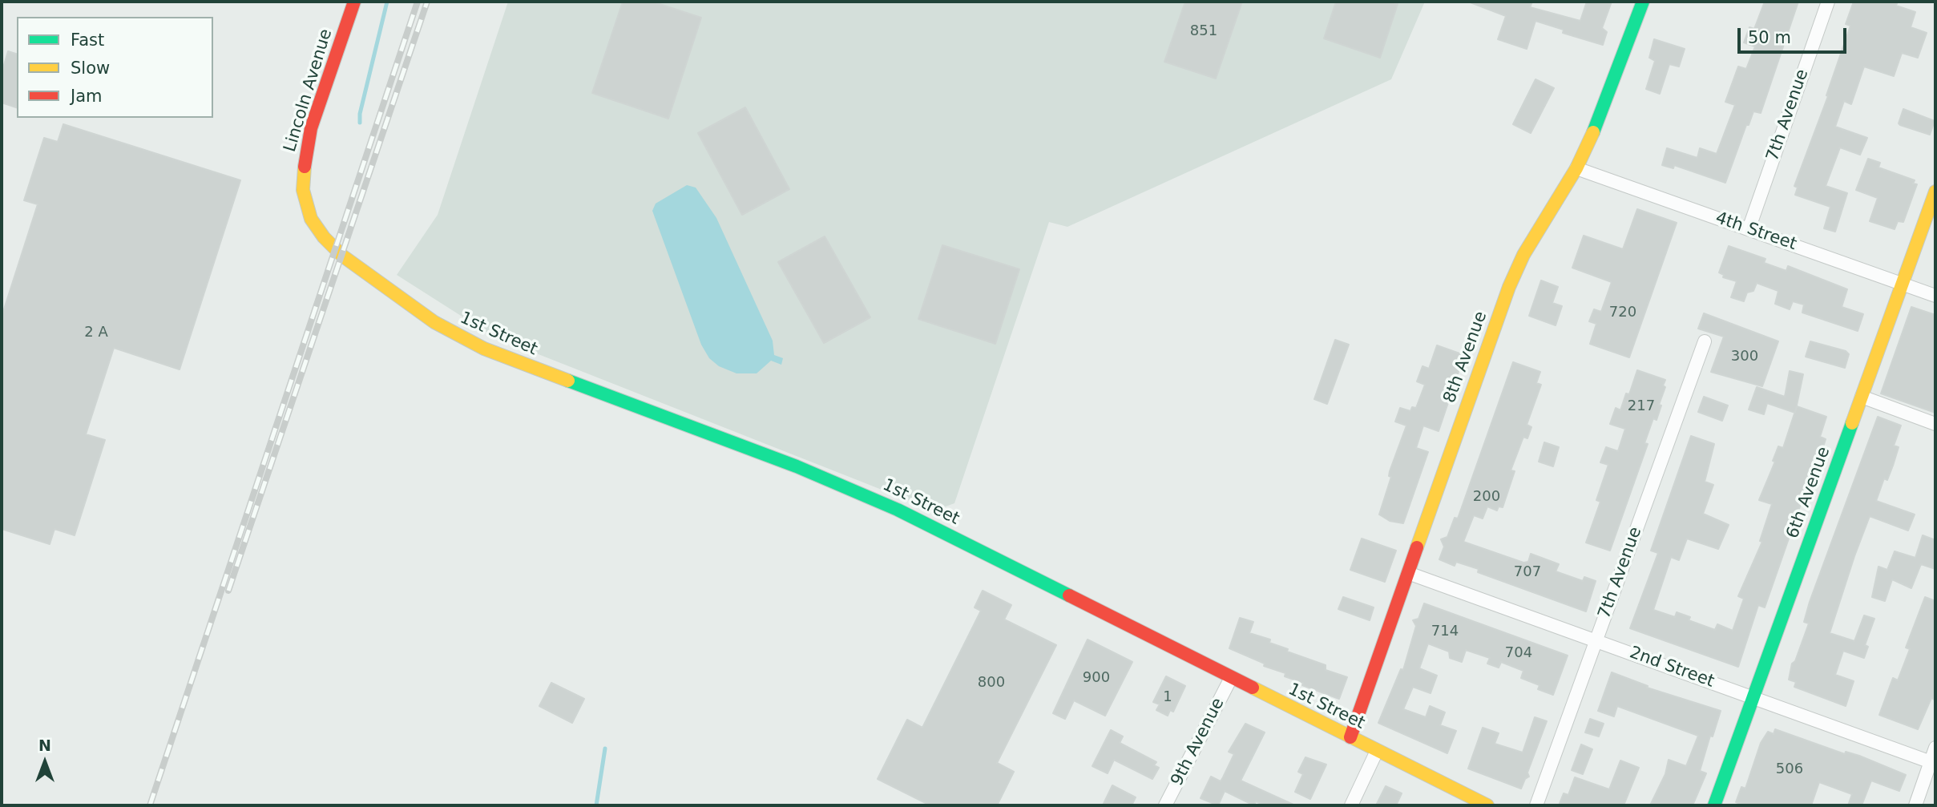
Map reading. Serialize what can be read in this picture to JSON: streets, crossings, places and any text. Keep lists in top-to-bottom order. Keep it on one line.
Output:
{"streets":{"street":["Lincoln Avenue","7th Avenue","4th Street","1st Street","8th Avenue","6th Avenue","2nd Street","9th Avenue"]},"crossings":[["Lincoln Avenue","1st Street"],["7th Avenue","4th Street"],["7th Avenue","2nd Street"],["4th Street","8th Avenue"],["4th Street","6th Avenue"],["1st Street","8th Avenue"],["1st Street","9th Avenue"],["8th Avenue","2nd Street"],["6th Avenue","2nd Street"]],"house_numbers":["851","720","2 A","300","217","200","707","714","704","900","800","1","506"],"legend":["Fast","Slow","Jam"],"scale_bar":"50 m","north":"top"}
